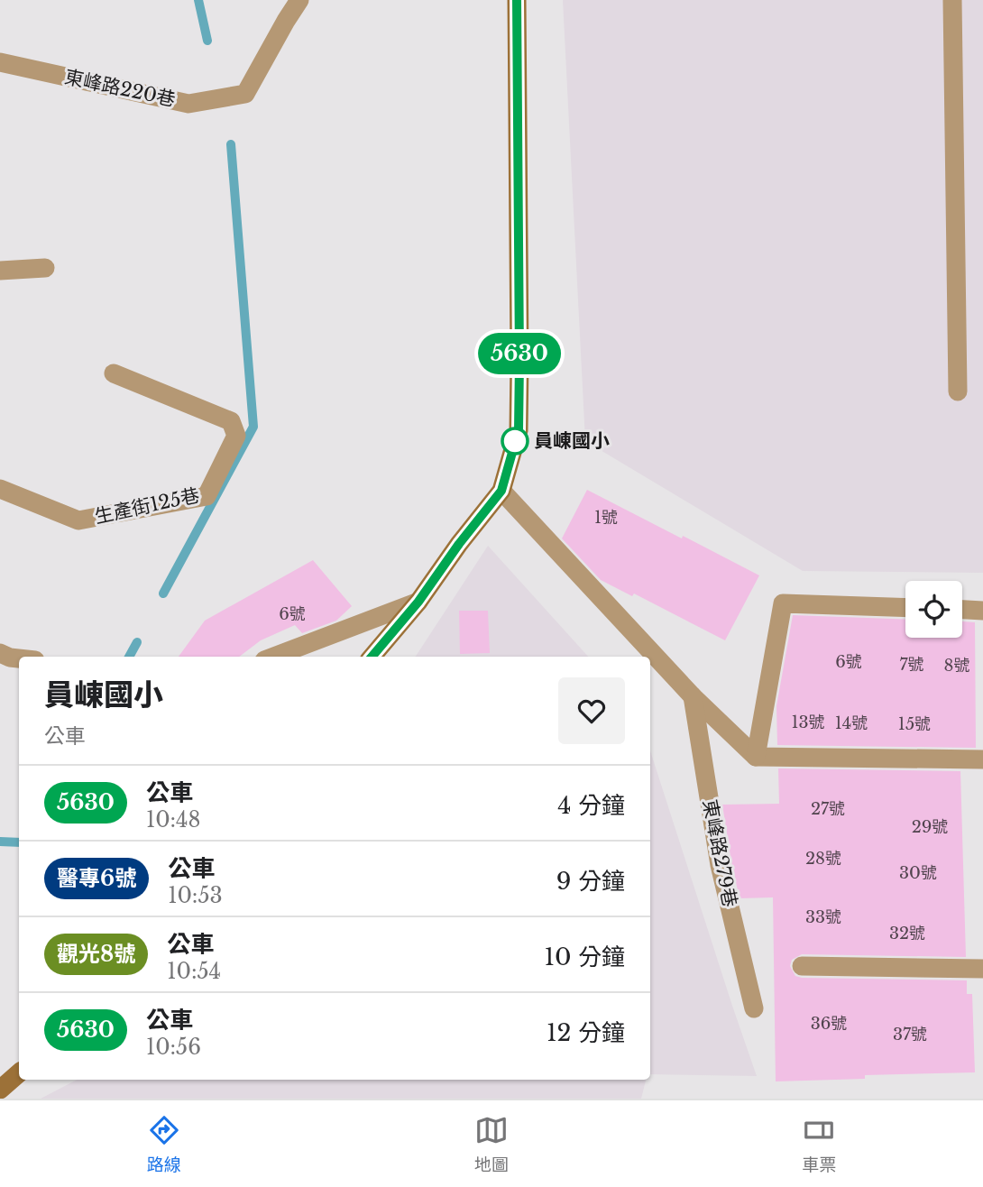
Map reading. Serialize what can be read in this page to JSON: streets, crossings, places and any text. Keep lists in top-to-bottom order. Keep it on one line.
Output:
{"streets":{"street":["東峰路220巷","生產街125巷","東峰路279巷"]},"places":["員崠國小"],"lines":["bus line 5630"],"house_numbers":["1號","6號","6號","7號","8號","13號","14號","15號","27號","29號","28號","30號","33號","32號","36號","37號"],"page":{"on_map":"5630","heading":["員崠國小","公車"],"list":[{"mark":"5630","name":"公車","note":"10:48","value":"4 分鐘"},{"mark":"醫專6號","name":"公車","note":"10:53","value":"9 分鐘"},{"mark":"觀光8號","name":"公車","note":"10:54","value":"10 分鐘"},{"mark":"5630","name":"公車","note":"10:56","value":"12 分鐘"}],"tabs":["路線","地圖","車票"]}}
